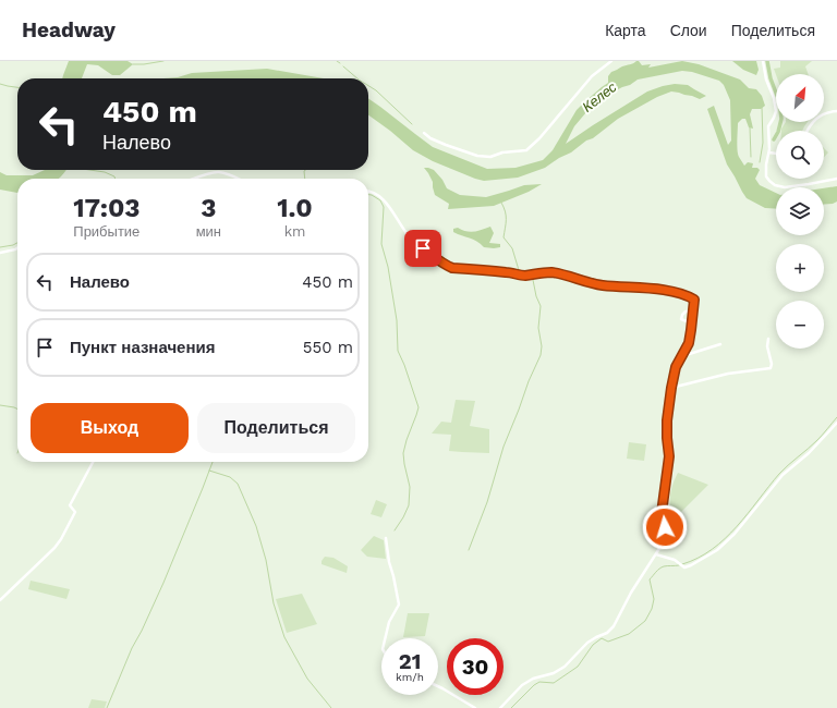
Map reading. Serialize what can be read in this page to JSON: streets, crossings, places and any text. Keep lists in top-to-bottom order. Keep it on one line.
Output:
{"water":["Келес"],"north":"top right","page":{"header":"Headway","nav":["Карта","Слои","Поделиться"],"map_buttons":["+","−"],"turn":["450 m","Налево"],"eta":["17:03","Прибытие","3","мин","1.0","km"],"list":[{"name":"Налево","value":"450 m"},{"name":"Пункт назначения","value":"550 m"}],"buttons":["Выход","Поделиться"],"speed":"21 km/h","limit":"30"}}
